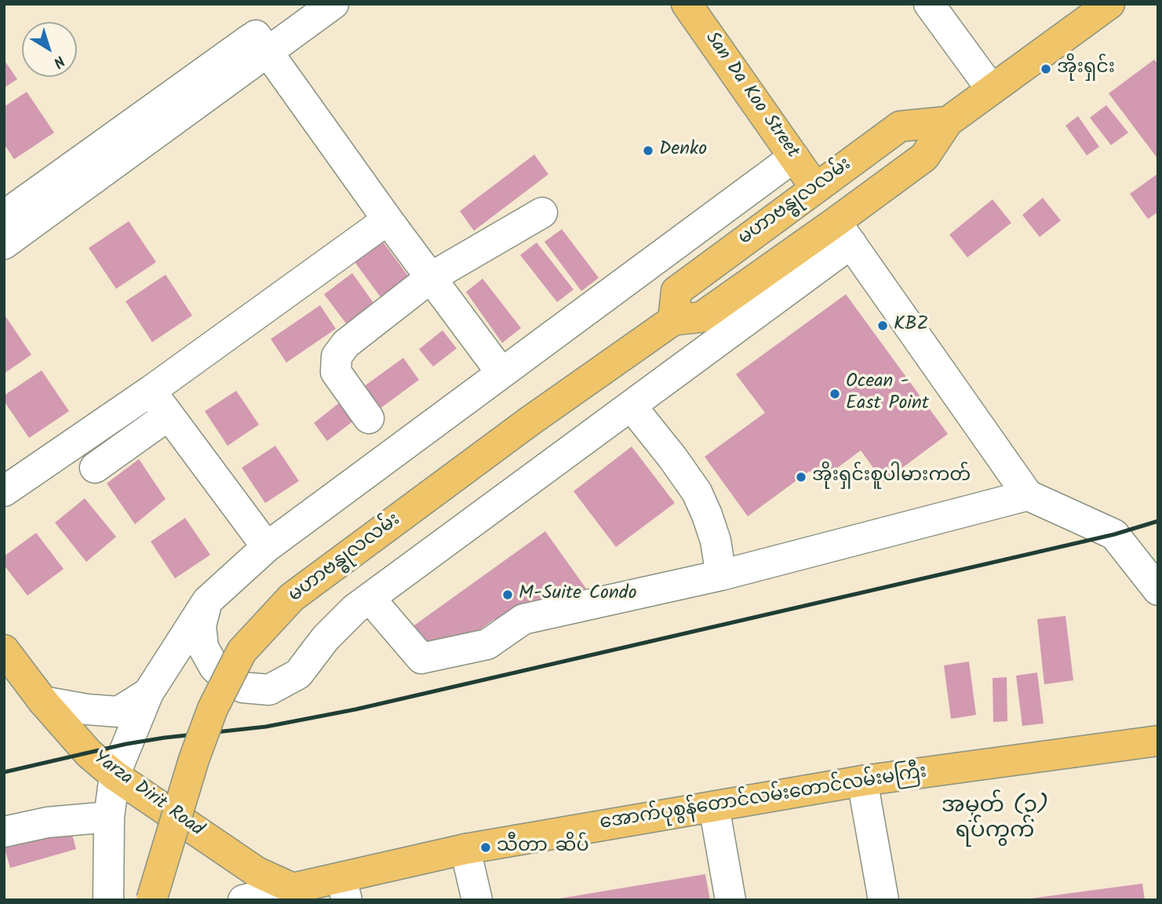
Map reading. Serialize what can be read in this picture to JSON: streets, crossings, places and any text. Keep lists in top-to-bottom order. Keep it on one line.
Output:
{"streets":{"main road":["San Da Koo Street","မဟာဗန္ဓုလလမ်း","Yarza Dirit Road","အောက်ပုစွန်တောင်လမ်းတောင်လမ်းမကြီး"]},"crossings":[["San Da Koo Street","မဟာဗန္ဓုလလမ်း"],["Yarza Dirit Road","အောက်ပုစွန်တောင်လမ်းတောင်လမ်းမကြီး"]],"districts":["အမှတ် (၃) ရပ်ကွက်"],"places":["အိုးရှင်း","Denko","KBZ","Ocean - East Point","အိုးရှင်းစူပါမားကတ်","M-Suite Condo","သီတာ ဆိပ်"],"north":"bottom right"}
